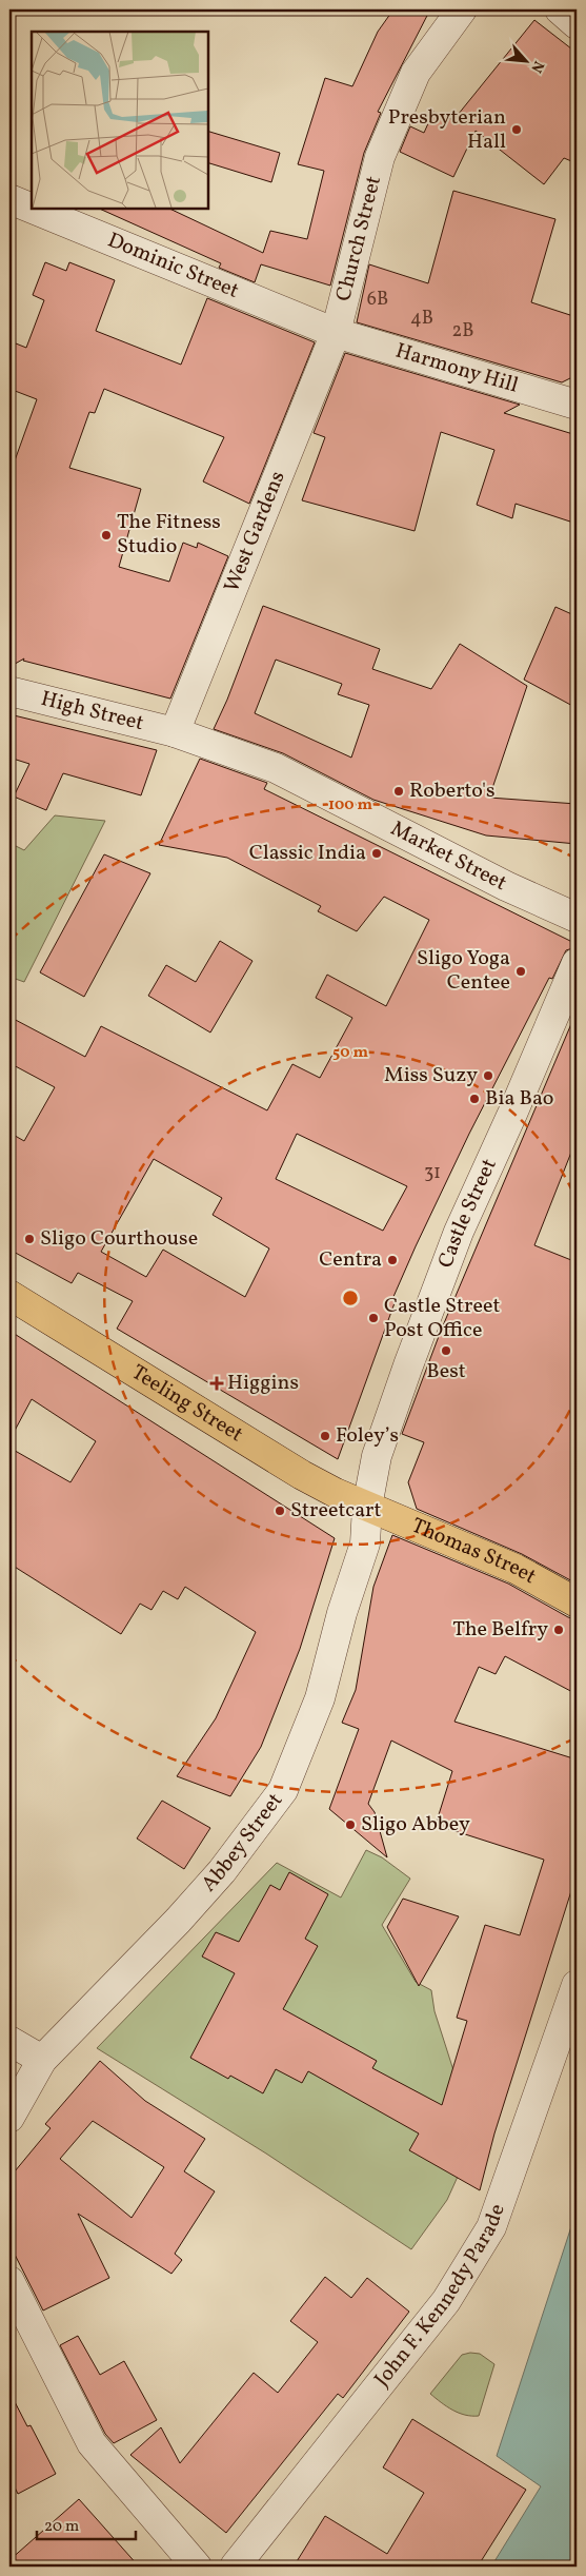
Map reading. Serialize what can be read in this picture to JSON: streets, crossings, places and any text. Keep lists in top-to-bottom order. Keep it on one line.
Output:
{"streets":{"main road":["Teeling Street","Thomas Street"],"street":["Church Street","Dominic Street","Harmony Hill","West Gardens","High Street","Market Street","Castle Street","Abbey Street","John F. Kennedy Parade"]},"crossings":[["Church Street","Dominic Street"],["Church Street","Harmony Hill"],["Church Street","West Gardens"],["Dominic Street","Harmony Hill"],["Dominic Street","West Gardens"],["Harmony Hill","West Gardens"],["West Gardens","High Street"],["West Gardens","Market Street"],["High Street","Market Street"],["Castle Street","Teeling Street"],["Castle Street","Thomas Street"],["Castle Street","Abbey Street"],["Teeling Street","Thomas Street"],["Teeling Street","Abbey Street"],["Thomas Street","Abbey Street"]],"places":{"other":["Presbyterian Hall","The Fitness Studio","Roberto's","Classic India","Sligo Yoga Centee","Miss Suzy","Bia Bao","Sligo Courthouse","Centra","Castle Street Post Office","Best","Foley’s","Streetcart","The Belfry","Sligo Abbey"],"health":["Higgins"]},"house_numbers":["6B","4B","2B","31"],"scale_bar":"20 m","north":"bottom right","rings":["100 m","50 m"]}
